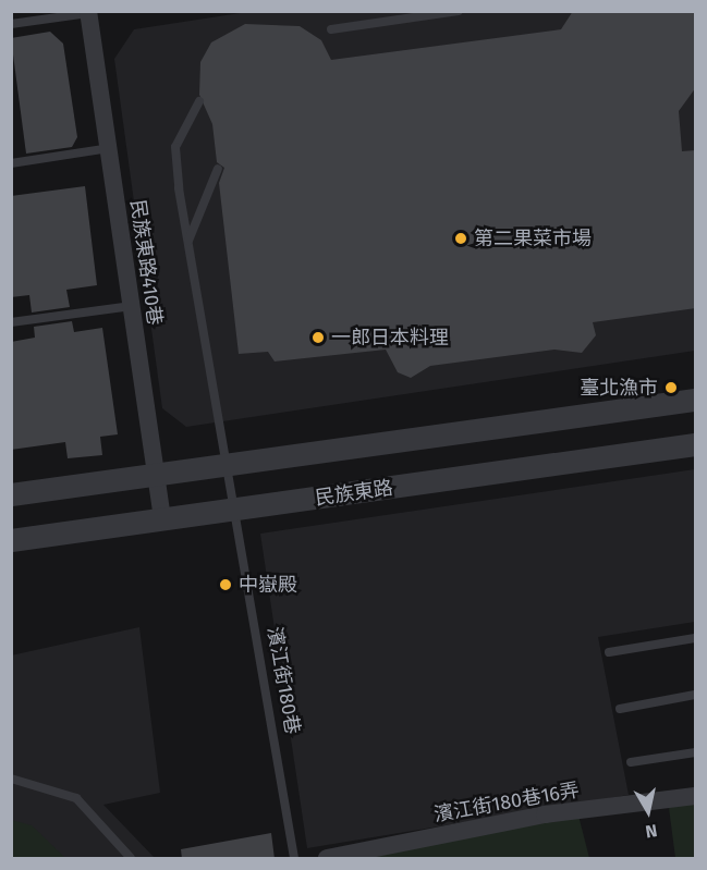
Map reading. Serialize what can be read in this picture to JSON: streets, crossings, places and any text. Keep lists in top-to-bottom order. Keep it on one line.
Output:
{"streets":{"street":["民族東路410巷","民族東路","濱江街180巷16弄"],"lane":["濱江街180巷"]},"crossings":[["民族東路410巷","民族東路"],["民族東路","濱江街180巷"]],"places":["第二果菜市場","一郎日本料理","臺北漁市","中嶽殿"],"north":"bottom"}
